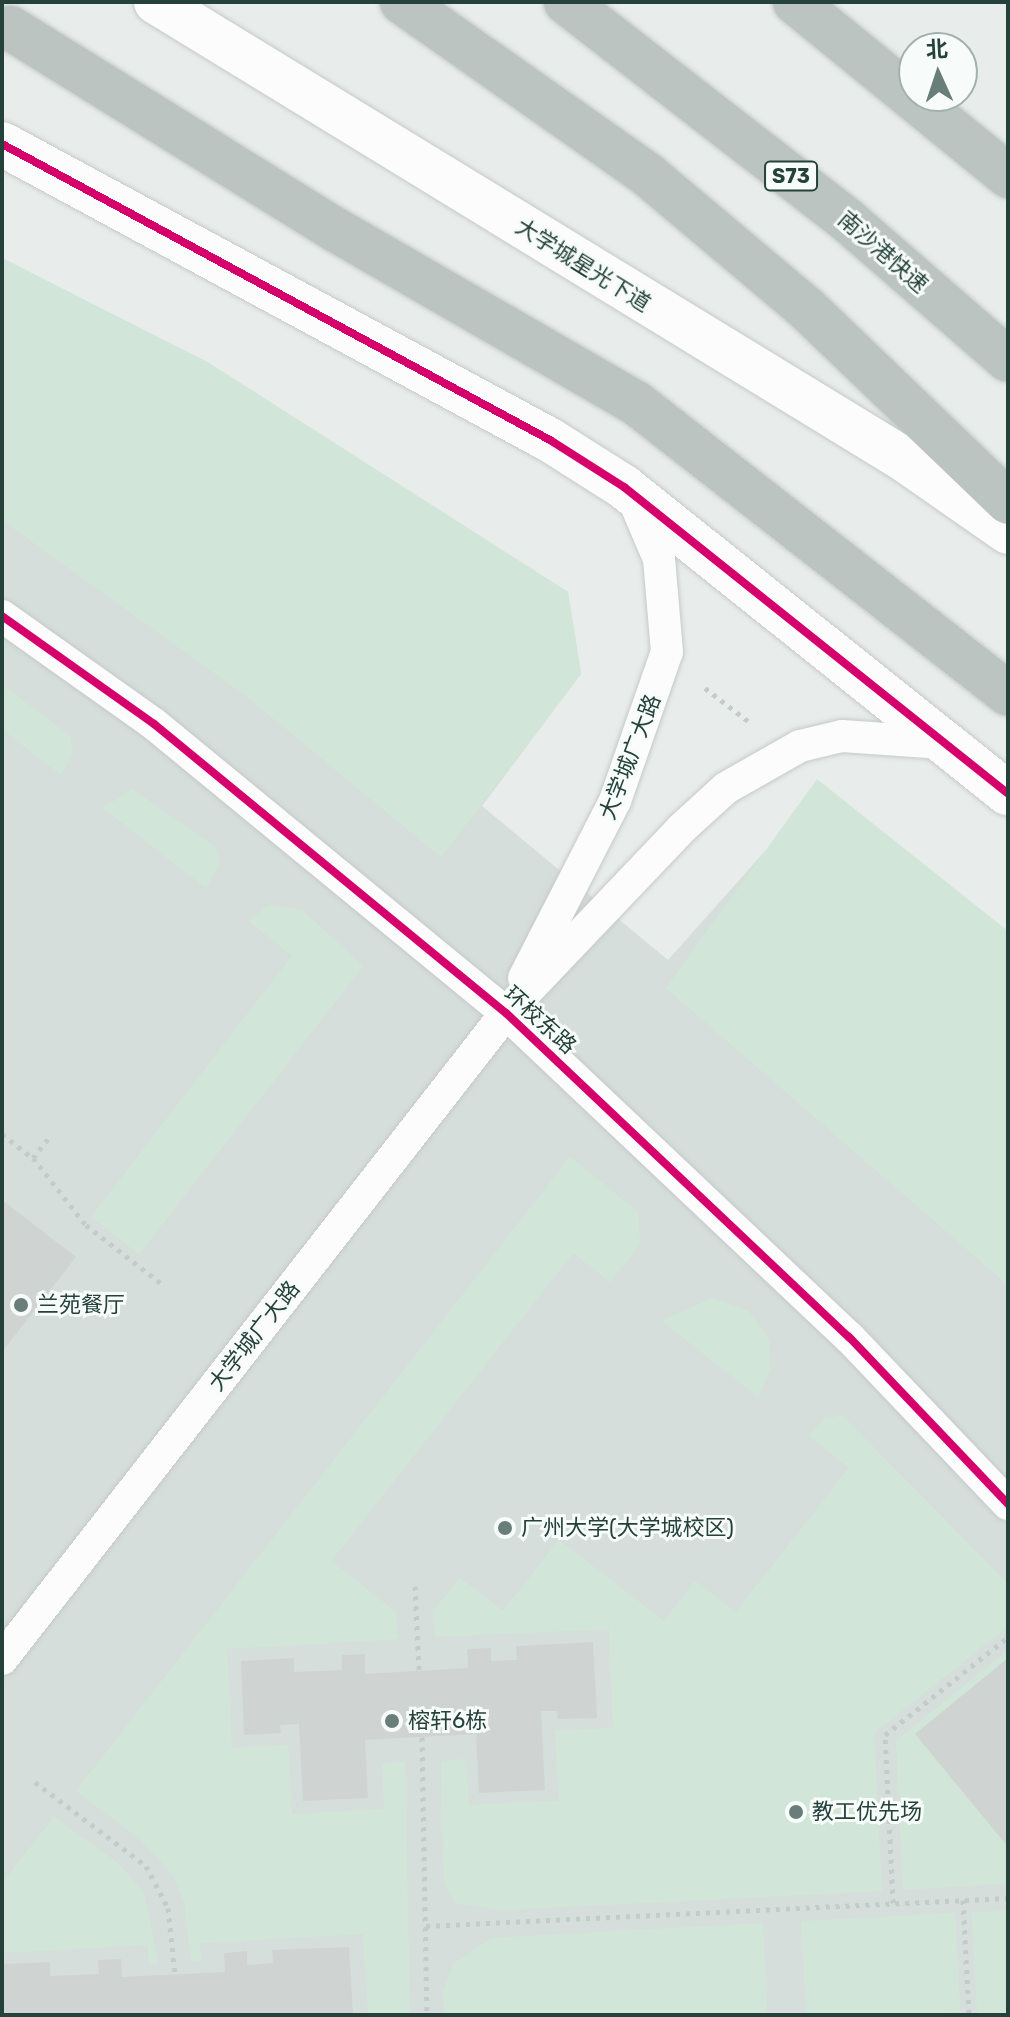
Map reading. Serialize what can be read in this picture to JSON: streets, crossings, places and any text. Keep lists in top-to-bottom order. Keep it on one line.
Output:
{"streets":{"highway":["S73","南沙港快速"],"street":["大学城星光下道"],"lane":["大学城广大路","环校东路"]},"crossings":[["大学城广大路","环校东路"]],"places":["兰苑餐厅","广州大学(大学城校区)","榕轩6栋","教工优先场"],"north":"top"}
